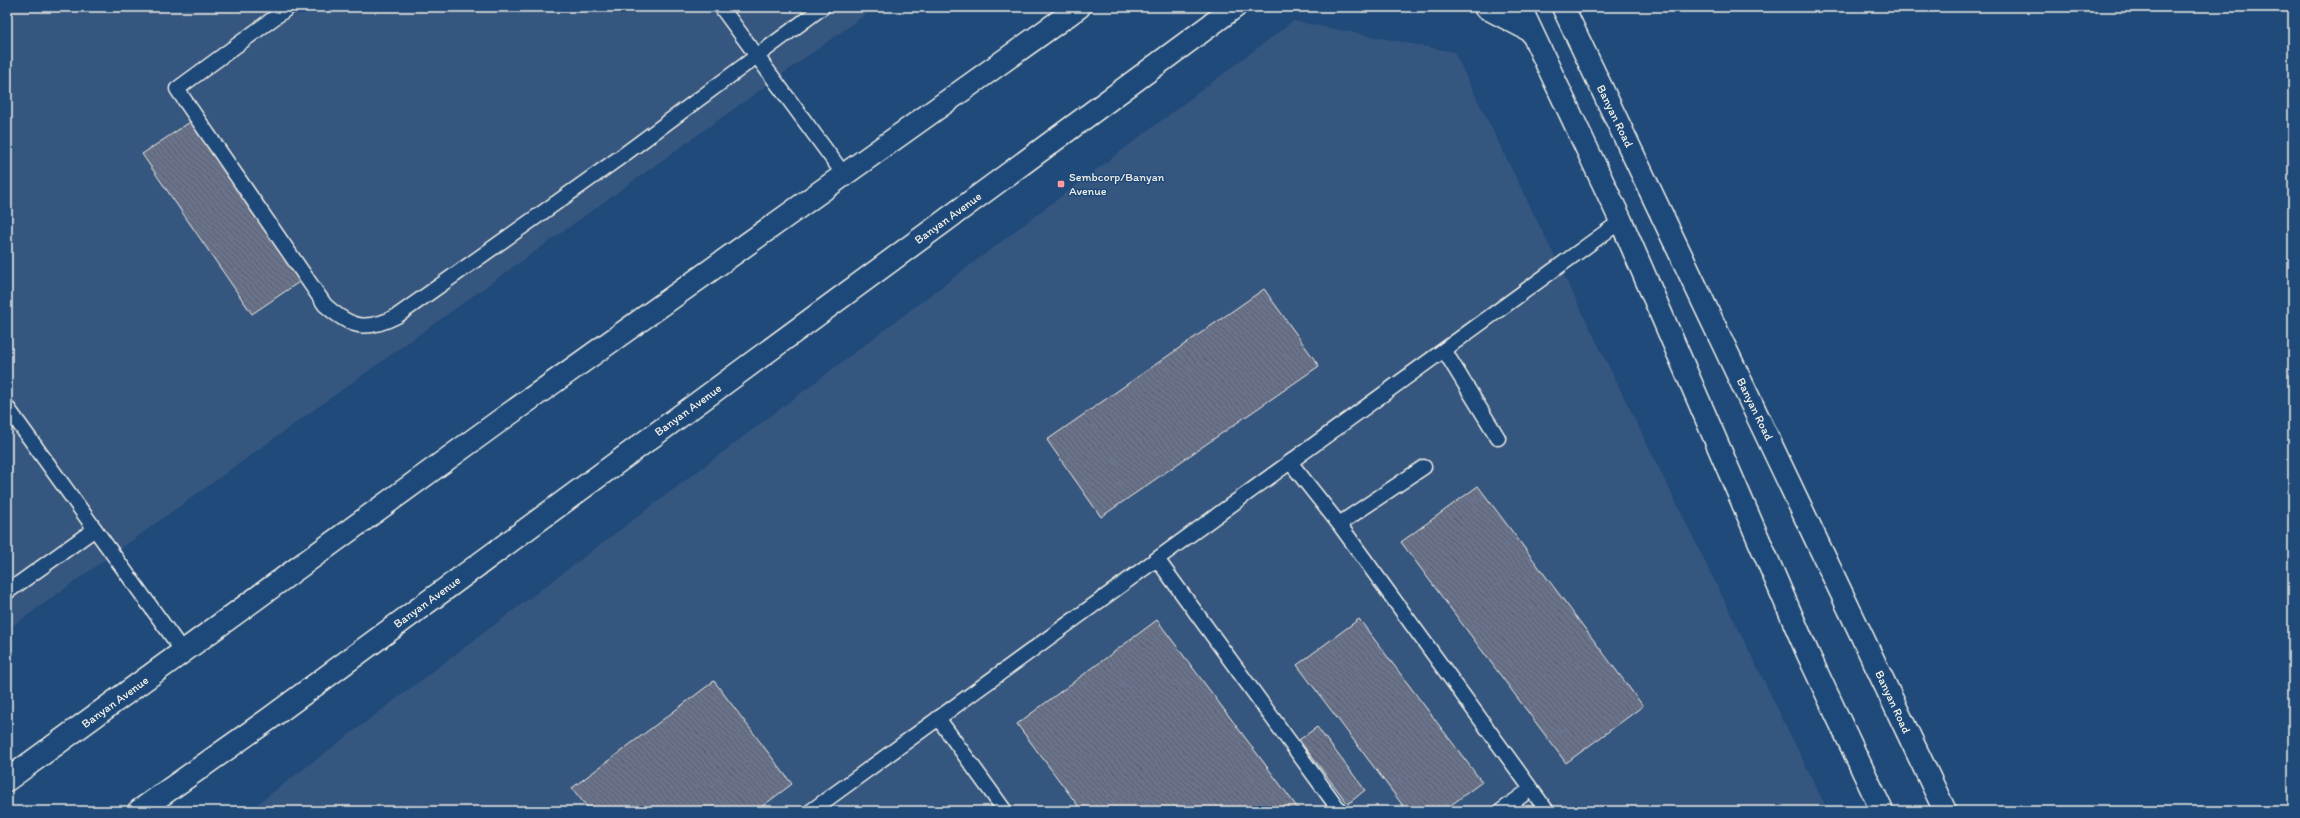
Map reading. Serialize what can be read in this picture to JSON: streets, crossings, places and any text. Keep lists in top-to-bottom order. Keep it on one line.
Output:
{"streets":{"street":["Banyan Road","Banyan Avenue"]},"places":{"transit":["Sembcorp/Banyan Avenue"]}}
